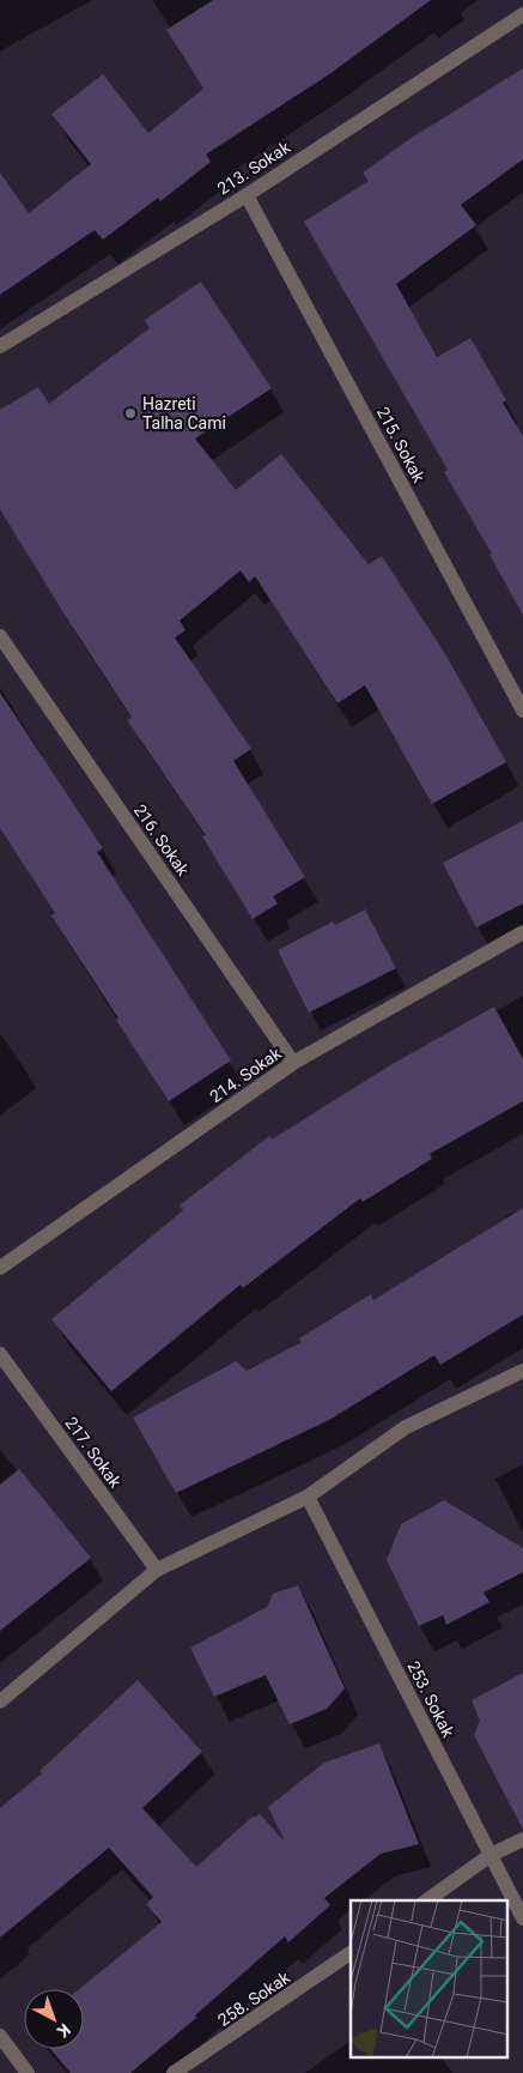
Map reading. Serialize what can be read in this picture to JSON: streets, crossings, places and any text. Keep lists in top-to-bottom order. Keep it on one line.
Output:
{"streets":{"street":["213. Sokak","215. Sokak","216. Sokak","214. Sokak","217. Sokak","253. Sokak","258. Sokak"]},"crossings":[["213. Sokak","215. Sokak"],["216. Sokak","214. Sokak"]],"places":["Hazreti Talha Cami"],"north":"bottom right"}
